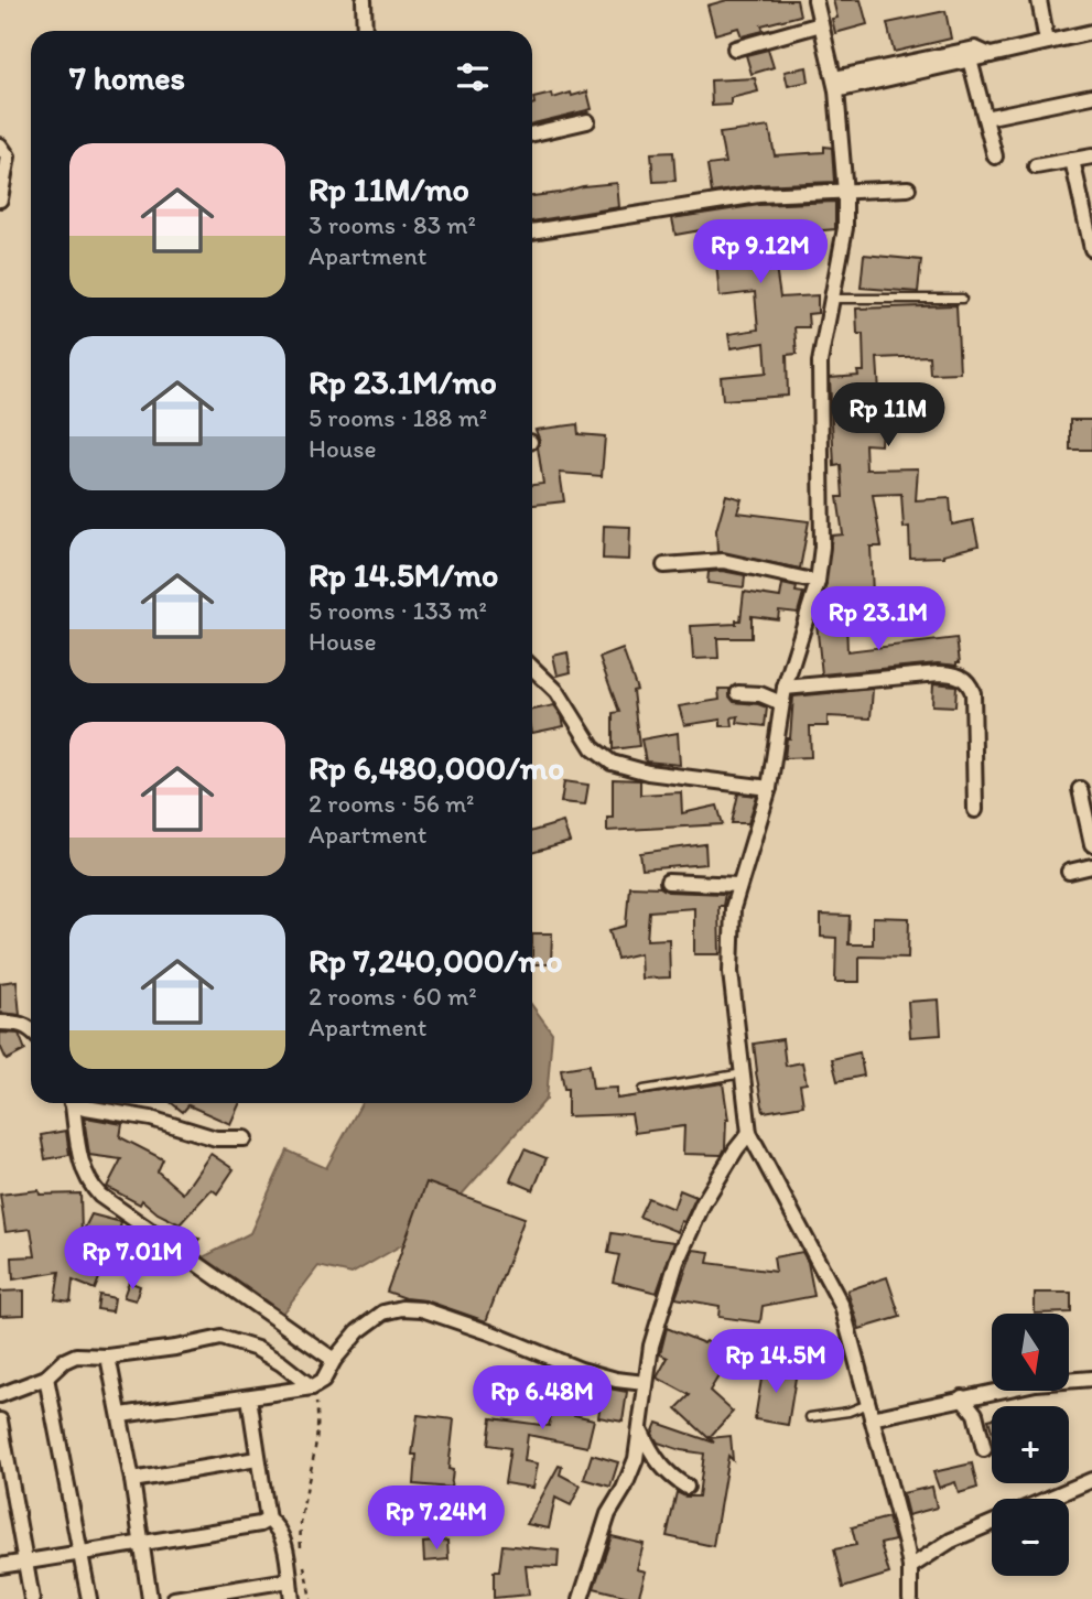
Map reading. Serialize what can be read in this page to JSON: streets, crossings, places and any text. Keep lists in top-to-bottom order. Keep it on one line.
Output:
{"north":"bottom","page":{"heading":"7 homes","list":[{"name":"Rp 11M/mo","note":"3 rooms · 83 m² · Apartment"},{"name":"Rp 23.1M/mo","note":"5 rooms · 188 m² · House"},{"name":"Rp 14.5M/mo","note":"5 rooms · 133 m² · House"},{"name":"Rp 6,480,000/mo","note":"2 rooms · 56 m² · Apartment"},{"name":"Rp 7,240,000/mo","note":"2 rooms · 60 m² · Apartment"}],"price":["Rp 9.12M","Rp 11M","Rp 23.1M","Rp 7.01M","Rp 14.5M","Rp 6.48M","Rp 7.24M"],"map_buttons":["+","−"]}}
